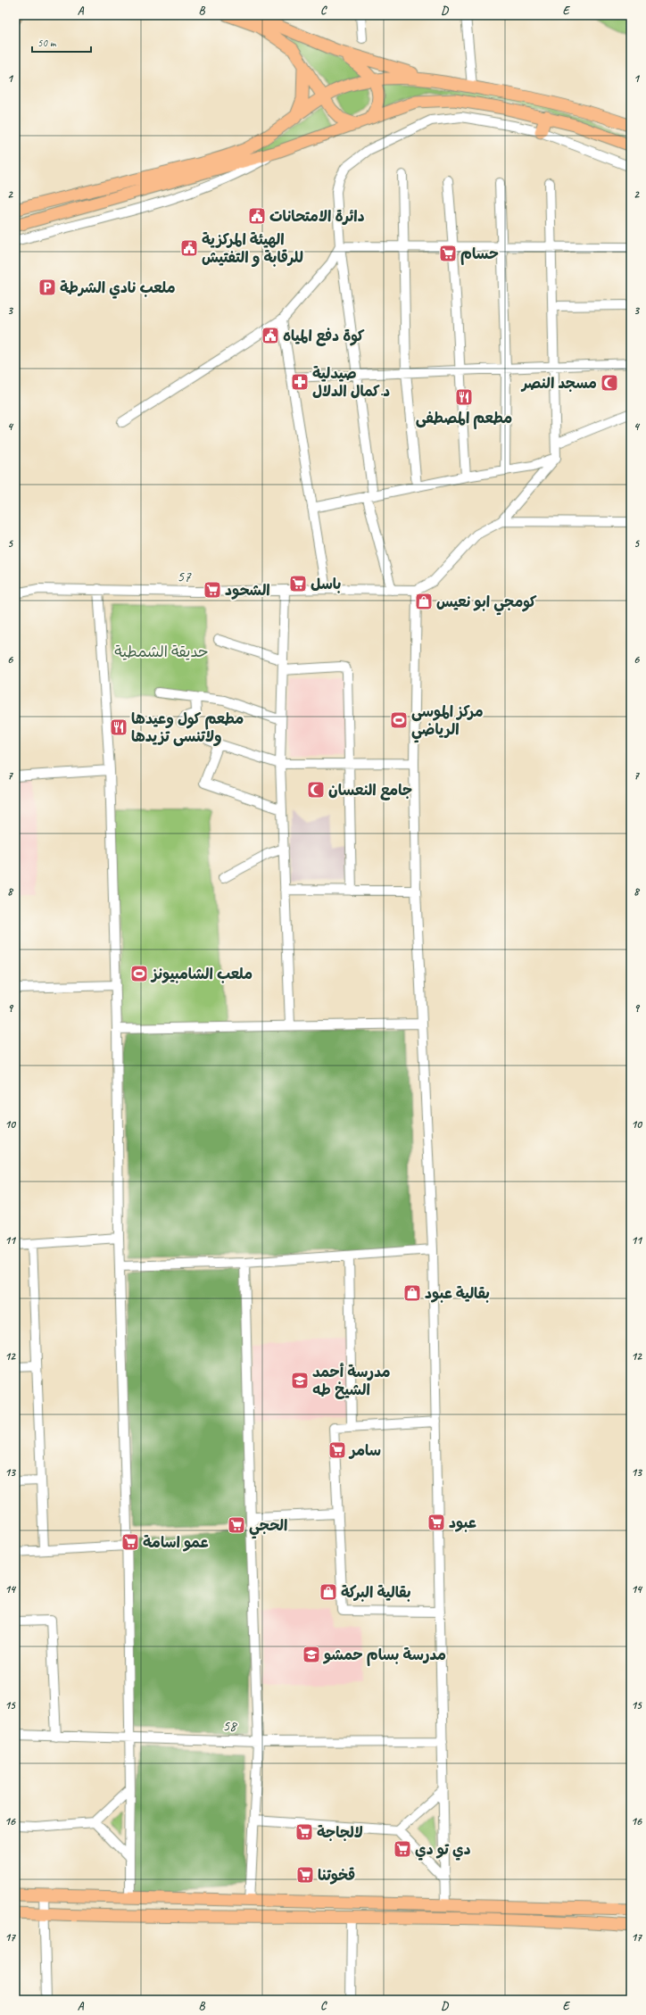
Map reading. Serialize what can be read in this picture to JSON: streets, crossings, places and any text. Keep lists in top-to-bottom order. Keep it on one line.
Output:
{"streets":{"street":["57","58"]},"parks":["حديقة الشمطية"],"places":{"public building":["دائرة الامتحانات","الهيئة المركزية للرقابة و التفتيش","كوة دفع المياه"],"supermarket":["حسام","باسل","الشحود","سامر","عبود","الحجي","عمو اسامة","لالجاجة","دي تو دي","قخوتنا"],"parking":["ملعب نادي الشرطة"],"pharmacy":["صيدلية د.كمال الدلال"],"mosque":["مسجد النصر","جامع النعسان"],"restaurant":["مطعم المصطفى","مطعم كول وعيدها ولاتنسى تزيدها"],"shop":["كومجي ابو نعيس","بقالية عبود","بقالية البركة"],"sports":["مركز الموسى الرياضي","ملعب الشامبيونز"],"school or university":["مدرسة أحمد الشيخ طه","مدرسة بسام حمشو"]},"scale_bar":"50 m","grid":{"columns":["A","B","C","D","E"],"rows":["1","2","3","4","5","6","7","8","9","10","11","12","13","14","15","16","17"]}}
